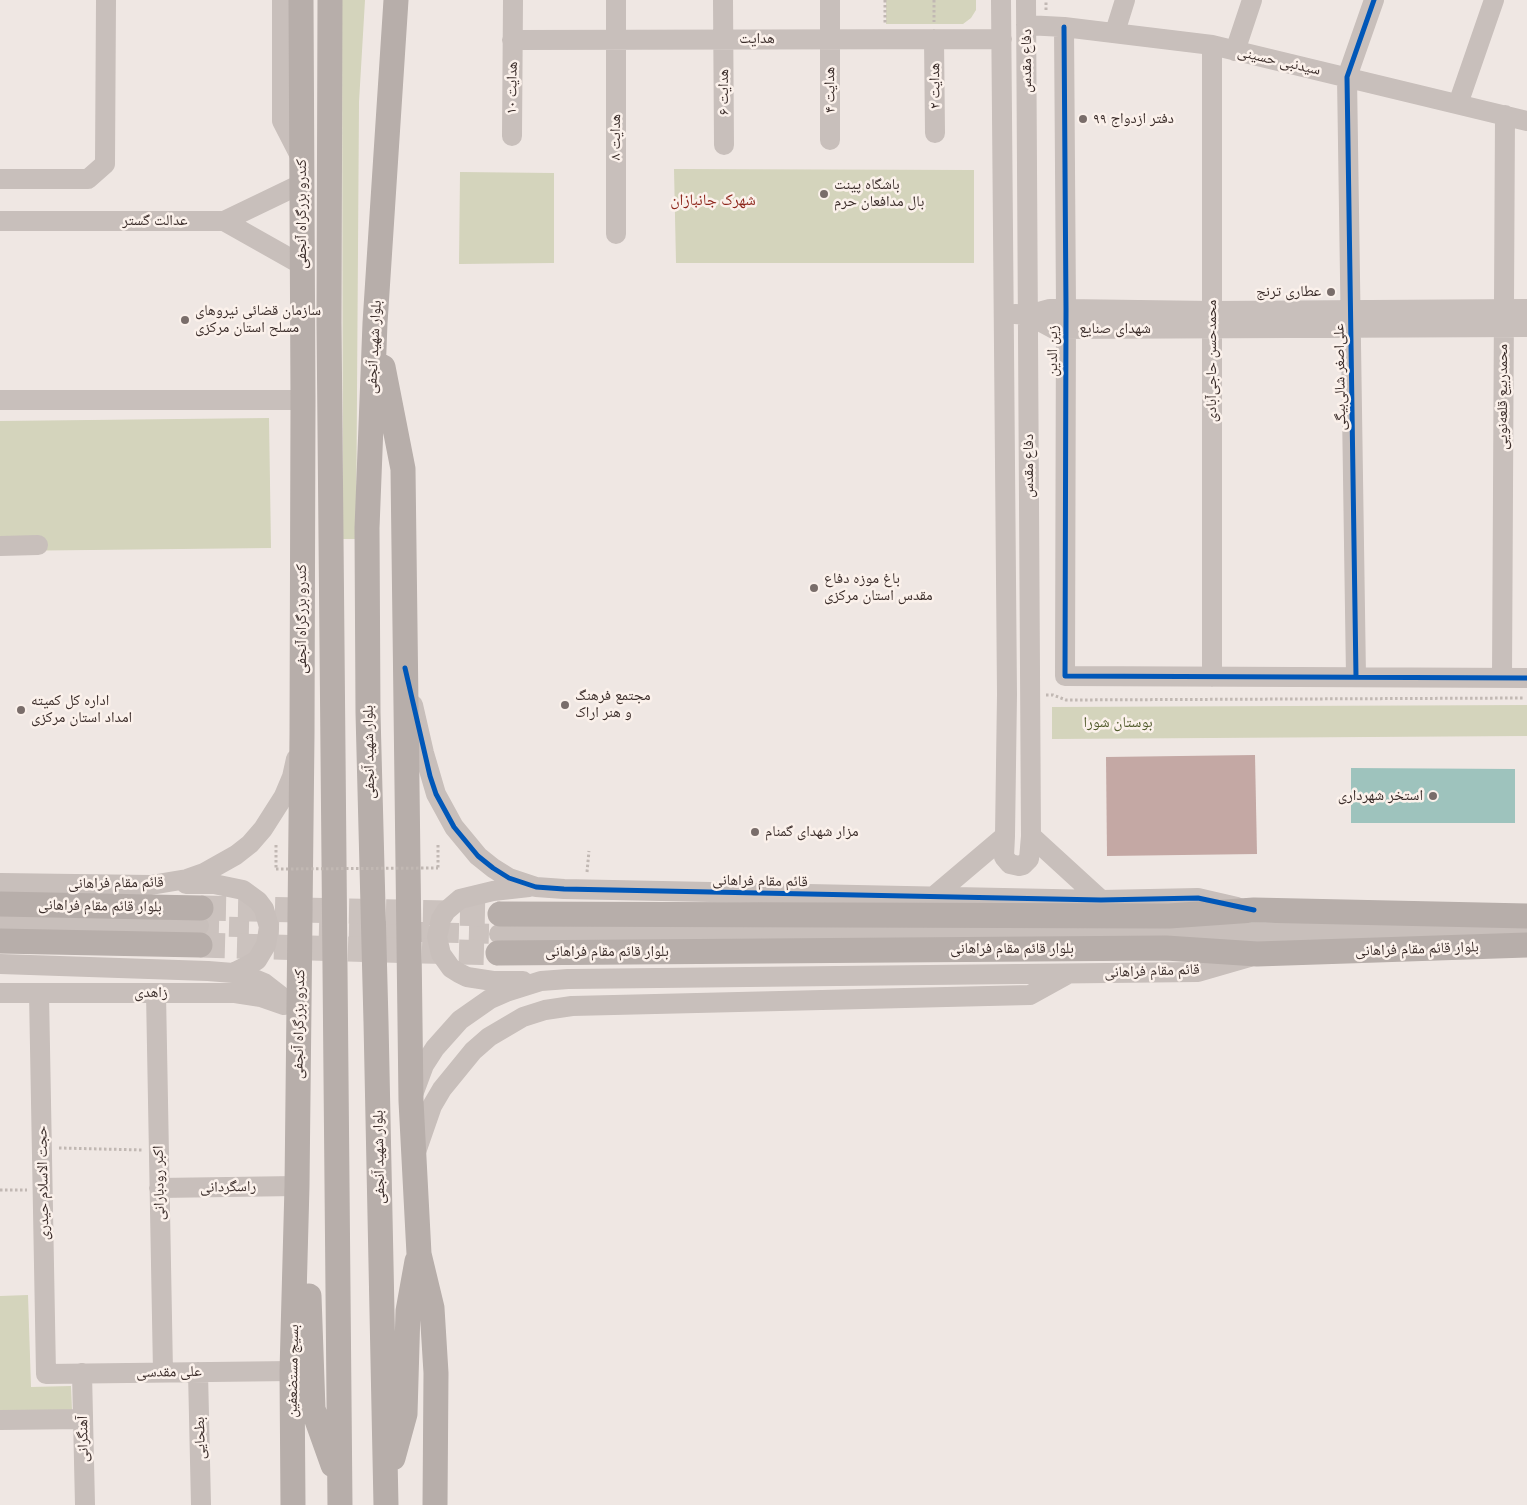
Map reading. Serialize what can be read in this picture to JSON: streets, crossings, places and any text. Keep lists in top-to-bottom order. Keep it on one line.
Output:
{"streets":{"main road":["کندرو بزرگراه آنجفی","بلوار شهید آنجفی","بلوار قائم مقام فراهانی","بسیج مستضعفین"],"street":["هدایت","دفاع مقدس","سیدنبی حسینی","هدایت ۲","هدایت ۱۰","هدایت ۴","هدایت ۶","هدایت ۸","عدالت گستر","شهدای صنایع","زین الدین","محمدحسن حاجی‌آبادی","علی‌اصغر شالی‌بیگی","محمدربیع قلعه‌نویی","قائم مقام فراهانی","زاهدی","حجت الاسلام حیدری","اکبر رودبارانی","راسگردانی","علی مقدسی","بطحایی","آهنگرانی"]},"crossings":[["هدایت","دفاع مقدس"],["هدایت","هدایت ۲"],["هدایت","هدایت ۱۰"],["هدایت","هدایت ۴"],["هدایت","هدایت ۶"],["هدایت","هدایت ۸"],["دفاع مقدس","سیدنبی حسینی"],["دفاع مقدس","شهدای صنایع"],["سیدنبی حسینی","زین الدین"],["سیدنبی حسینی","محمدحسن حاجی‌آبادی"],["سیدنبی حسینی","علی‌اصغر شالی‌بیگی"],["سیدنبی حسینی","محمدربیع قلعه‌نویی"],["کندرو بزرگراه آنجفی","عدالت گستر"],["کندرو بزرگراه آنجفی","قائم مقام فراهانی"],["کندرو بزرگراه آنجفی","زاهدی"],["کندرو بزرگراه آنجفی","راسگردانی"],["کندرو بزرگراه آنجفی","بسیج مستضعفین"],["شهدای صنایع","زین الدین"],["شهدای صنایع","محمدحسن حاجی‌آبادی"],["شهدای صنایع","علی‌اصغر شالی‌بیگی"],["شهدای صنایع","محمدربیع قلعه‌نویی"],["زین الدین","محمدحسن حاجی‌آبادی"],["قائم مقام فراهانی","بلوار قائم مقام فراهانی"],["زاهدی","حجت الاسلام حیدری"],["زاهدی","اکبر رودبارانی"],["حجت الاسلام حیدری","علی مقدسی"],["اکبر رودبارانی","راسگردانی"],["اکبر رودبارانی","علی مقدسی"],["بسیج مستضعفین","علی مقدسی"],["علی مقدسی","بطحایی"],["علی مقدسی","آهنگرانی"]],"districts":["شهرک جانبازان"],"parks":["بوستان شورا"],"places":["دفتر ازدواج ۹۹","باشگاه پینت بال مدافعان حرم","عطاری ترنج","سازمان قضائی نیروهای مسلح استان مرکزی","باغ موزه دفاع مقدس استان مرکزی","مجتمع فرهنگ و هنر اراک","اداره کل کمیته امداد استان مرکزی","استخر شهرداری","مزار شهدای گمنام"]}
